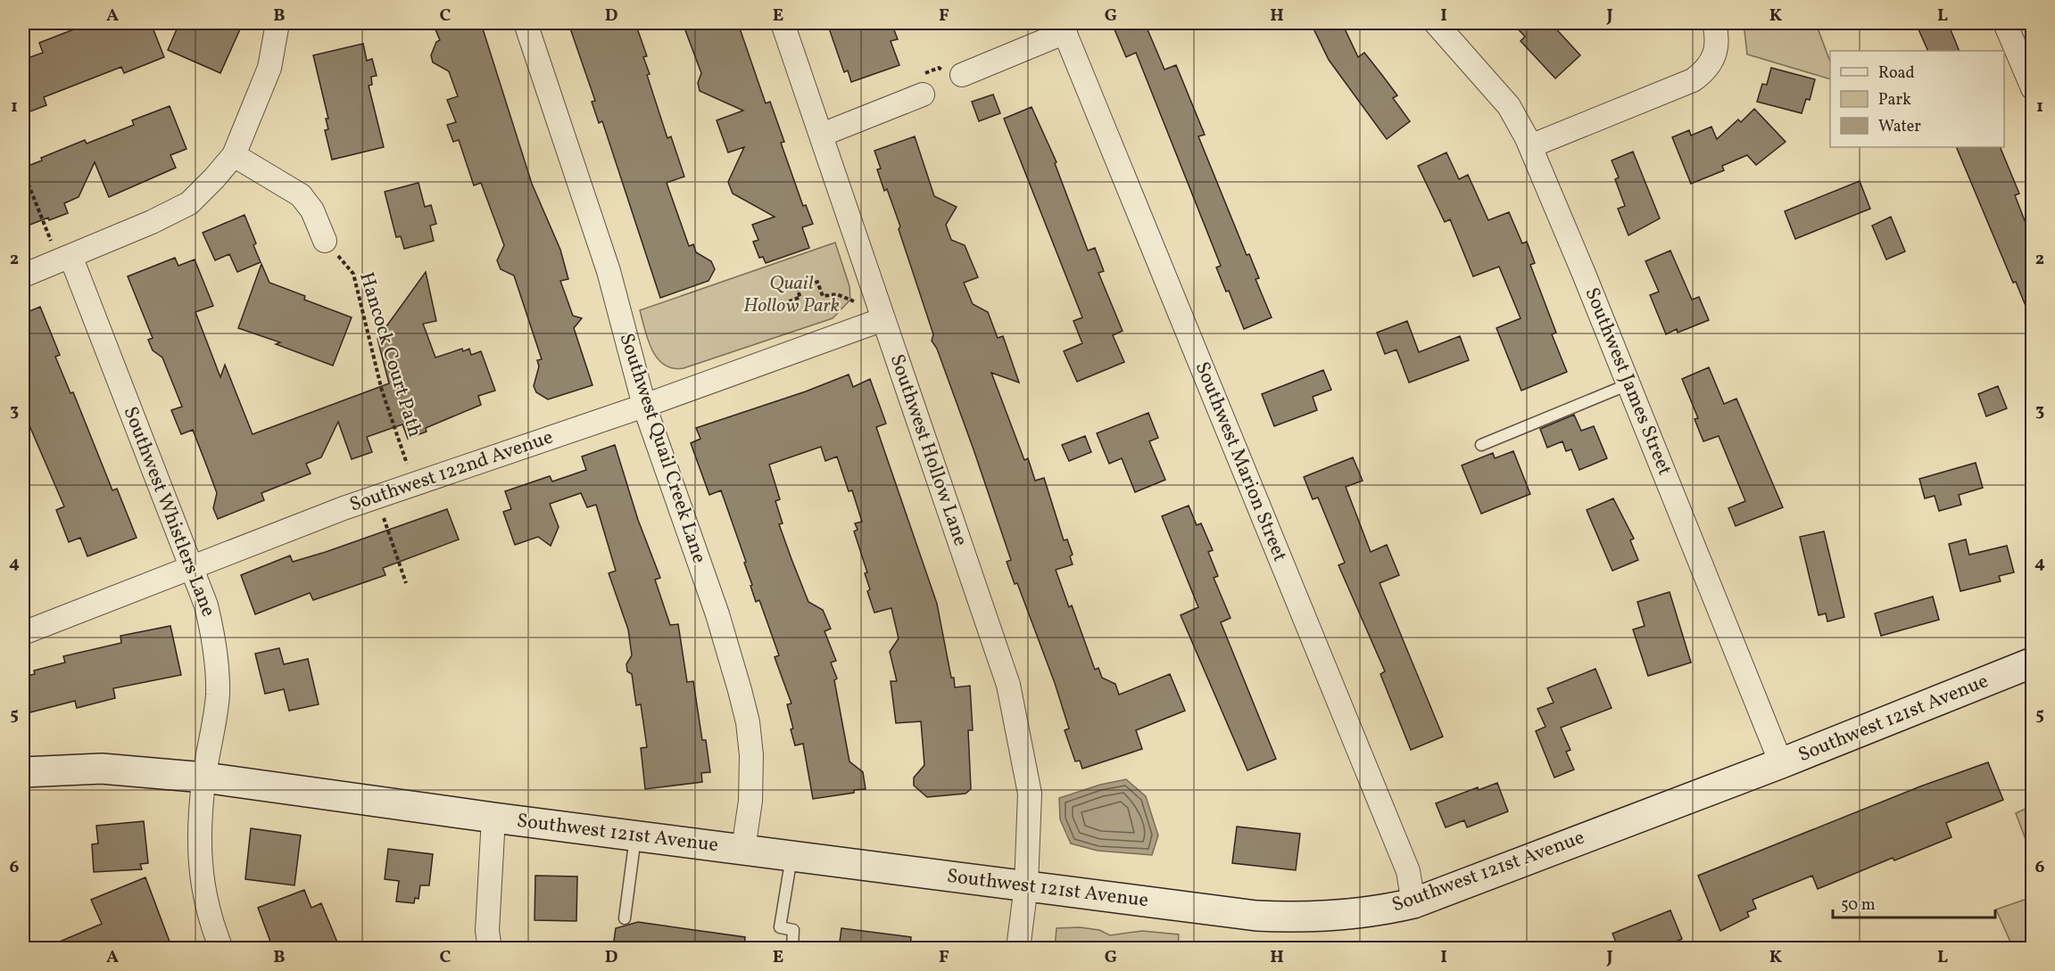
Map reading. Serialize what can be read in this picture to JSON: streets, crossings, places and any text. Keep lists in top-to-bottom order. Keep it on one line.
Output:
{"streets":{"main road":["Southwest 121st Avenue"],"street":["Southwest James Street","Southwest Quail Creek Lane","Southwest Hollow Lane","Southwest Marion Street","Southwest 122nd Avenue","Southwest Whistlers Lane"],"path":["Hancock Court Path"]},"crossings":[["Hancock Court Path","Southwest 122nd Avenue"],["Southwest James Street","Southwest 121st Avenue"],["Southwest Quail Creek Lane","Southwest 122nd Avenue"],["Southwest Quail Creek Lane","Southwest 121st Avenue"],["Southwest Hollow Lane","Southwest 122nd Avenue"],["Southwest Hollow Lane","Southwest 121st Avenue"],["Southwest Marion Street","Southwest 121st Avenue"],["Southwest 122nd Avenue","Southwest Whistlers Lane"],["Southwest Whistlers Lane","Southwest 121st Avenue"]],"parks":["Quail Hollow Park"],"legend":["Road","Park","Water"],"scale_bar":"50 m","grid":{"columns":["A","B","C","D","E","F","G","H","I","J","K","L"],"rows":["1","2","3","4","5","6"]}}
